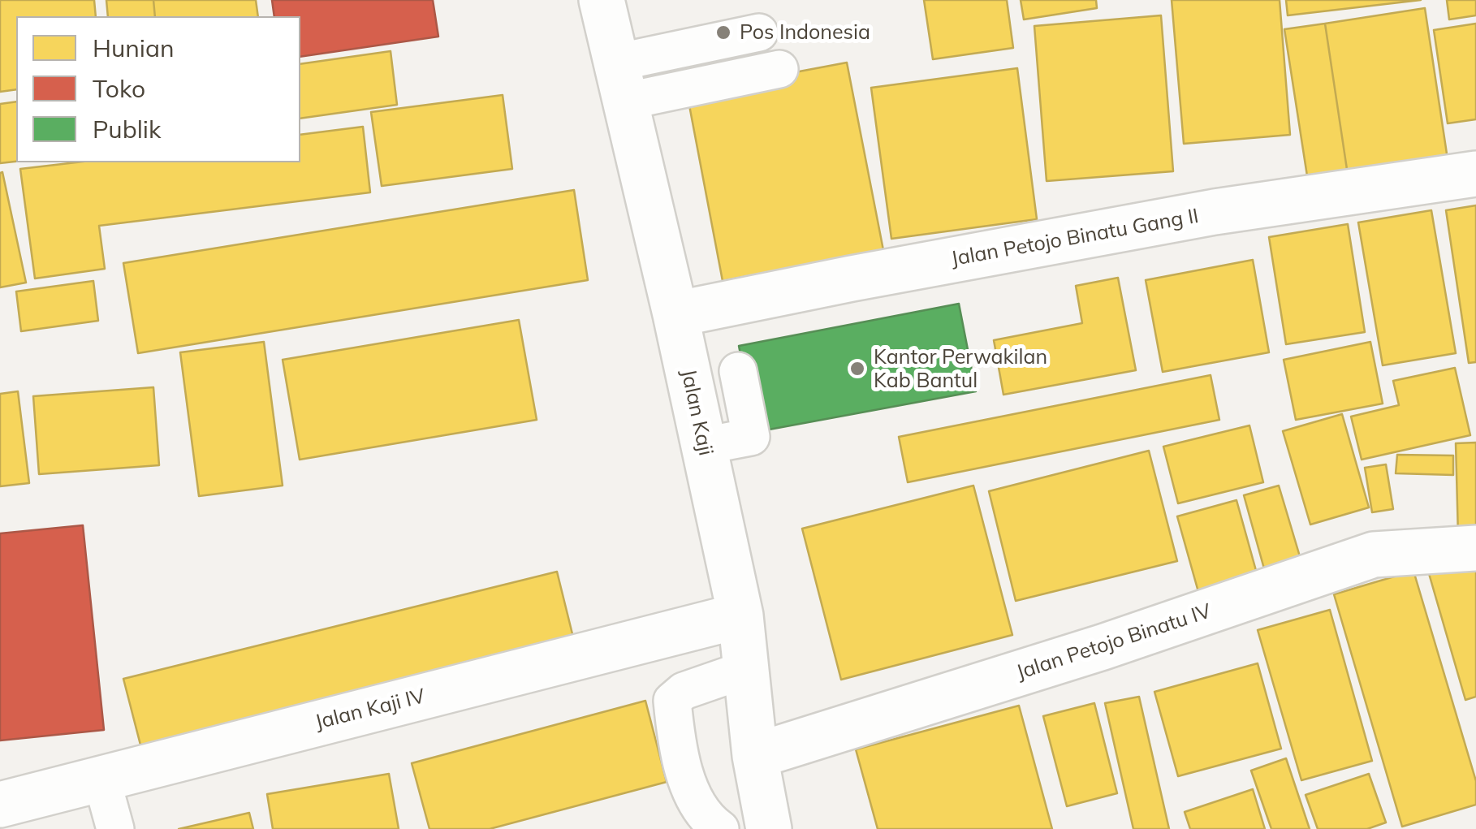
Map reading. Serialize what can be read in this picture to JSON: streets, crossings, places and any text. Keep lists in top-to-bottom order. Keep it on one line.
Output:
{"streets":{"street":["Jalan Petojo Binatu Gang II","Jalan Kaji","Jalan Petojo Binatu IV","Jalan Kaji IV"]},"crossings":[["Jalan Petojo Binatu Gang II","Jalan Kaji"],["Jalan Kaji","Jalan Petojo Binatu IV"],["Jalan Kaji","Jalan Kaji IV"]],"places":["Pos Indonesia","Kantor Perwakilan Kab Bantul"],"legend":["Hunian","Toko","Publik"]}
